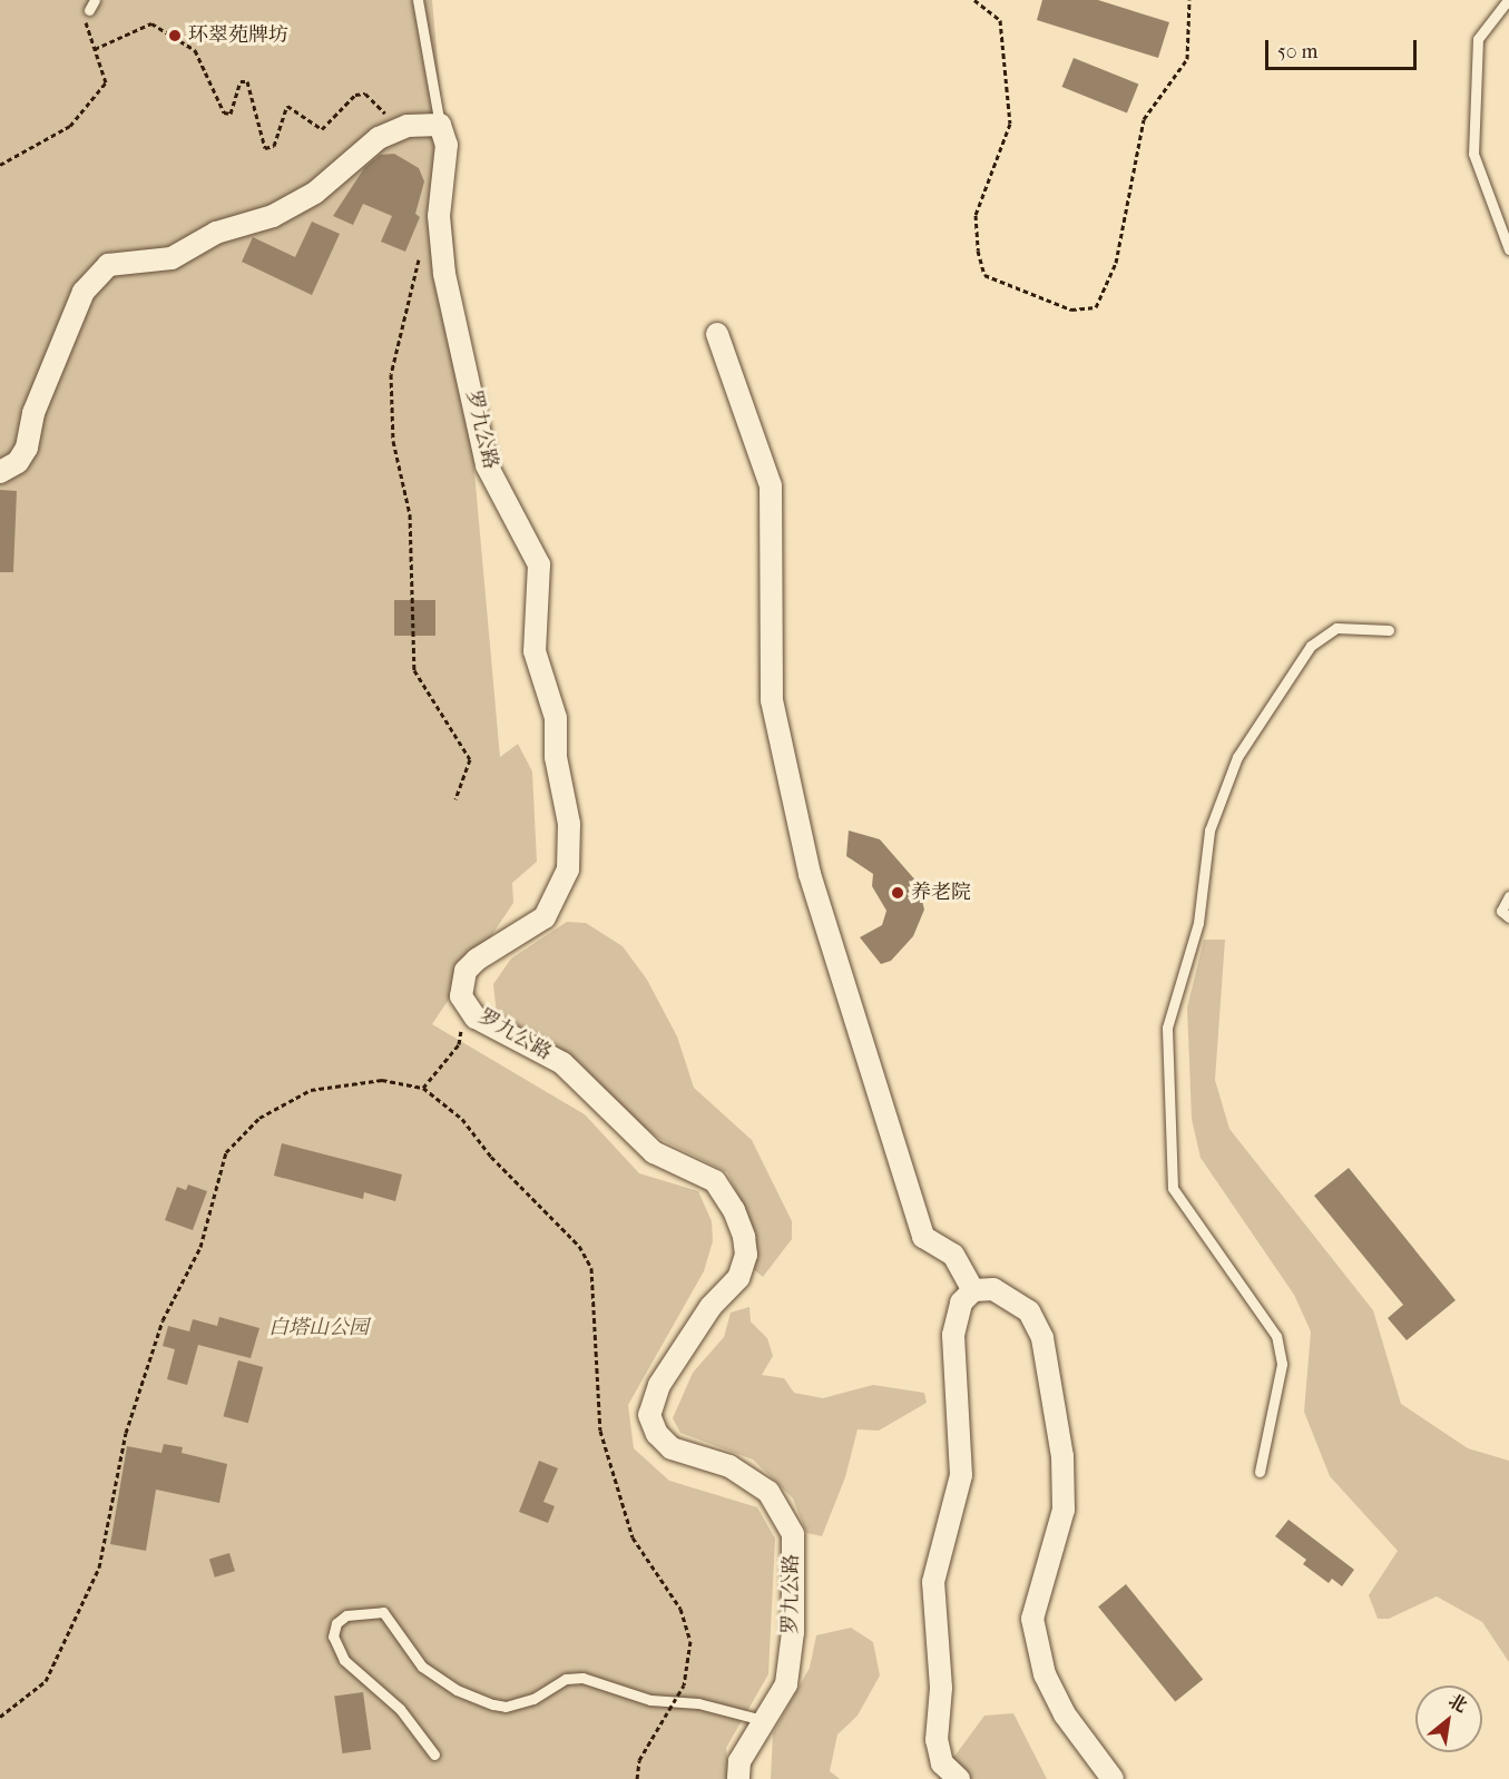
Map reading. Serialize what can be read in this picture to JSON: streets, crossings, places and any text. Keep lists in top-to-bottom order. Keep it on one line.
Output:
{"streets":{"street":["罗九公路"]},"parks":["白塔山公园"],"places":["环翠苑牌坊","养老院"],"scale_bar":"50 m","north":"top right"}
